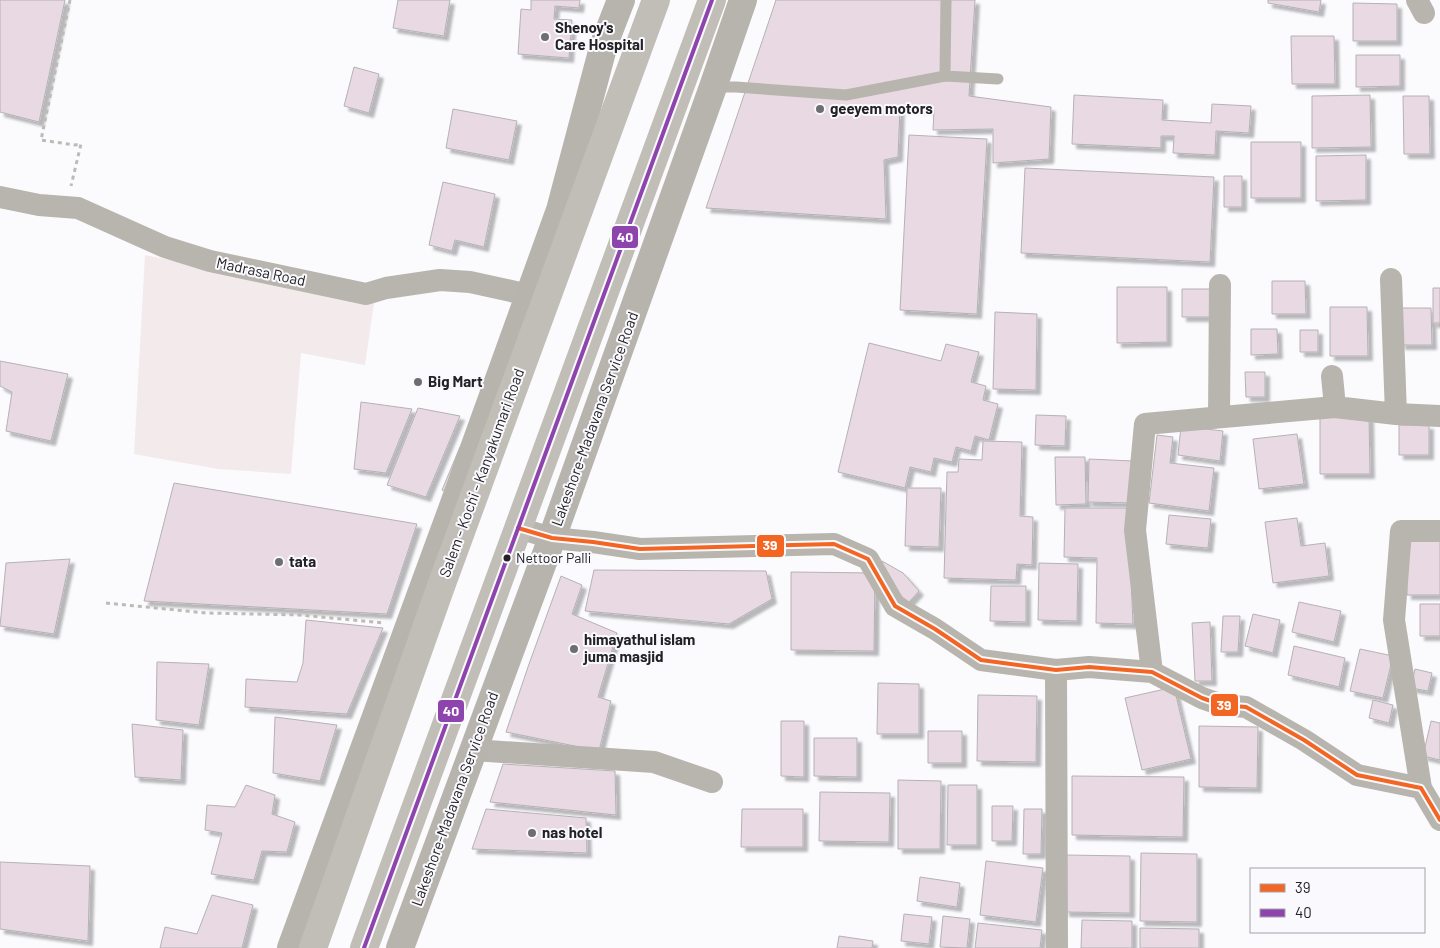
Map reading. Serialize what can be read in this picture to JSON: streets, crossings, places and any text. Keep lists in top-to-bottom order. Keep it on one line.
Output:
{"streets":{"highway":["Salem - Kochi - Kanyakumari Road"],"street":["Madrasa Road","Lakeshore-Madavana Service Road"]},"places":["Shenoy's Care Hospital","geeyem motors","Big Mart","Nettoor Palli","tata","himayathul islam juma masjid","nas hotel"],"lines":["transit line 40","transit line 39"],"legend":["39","40"]}
